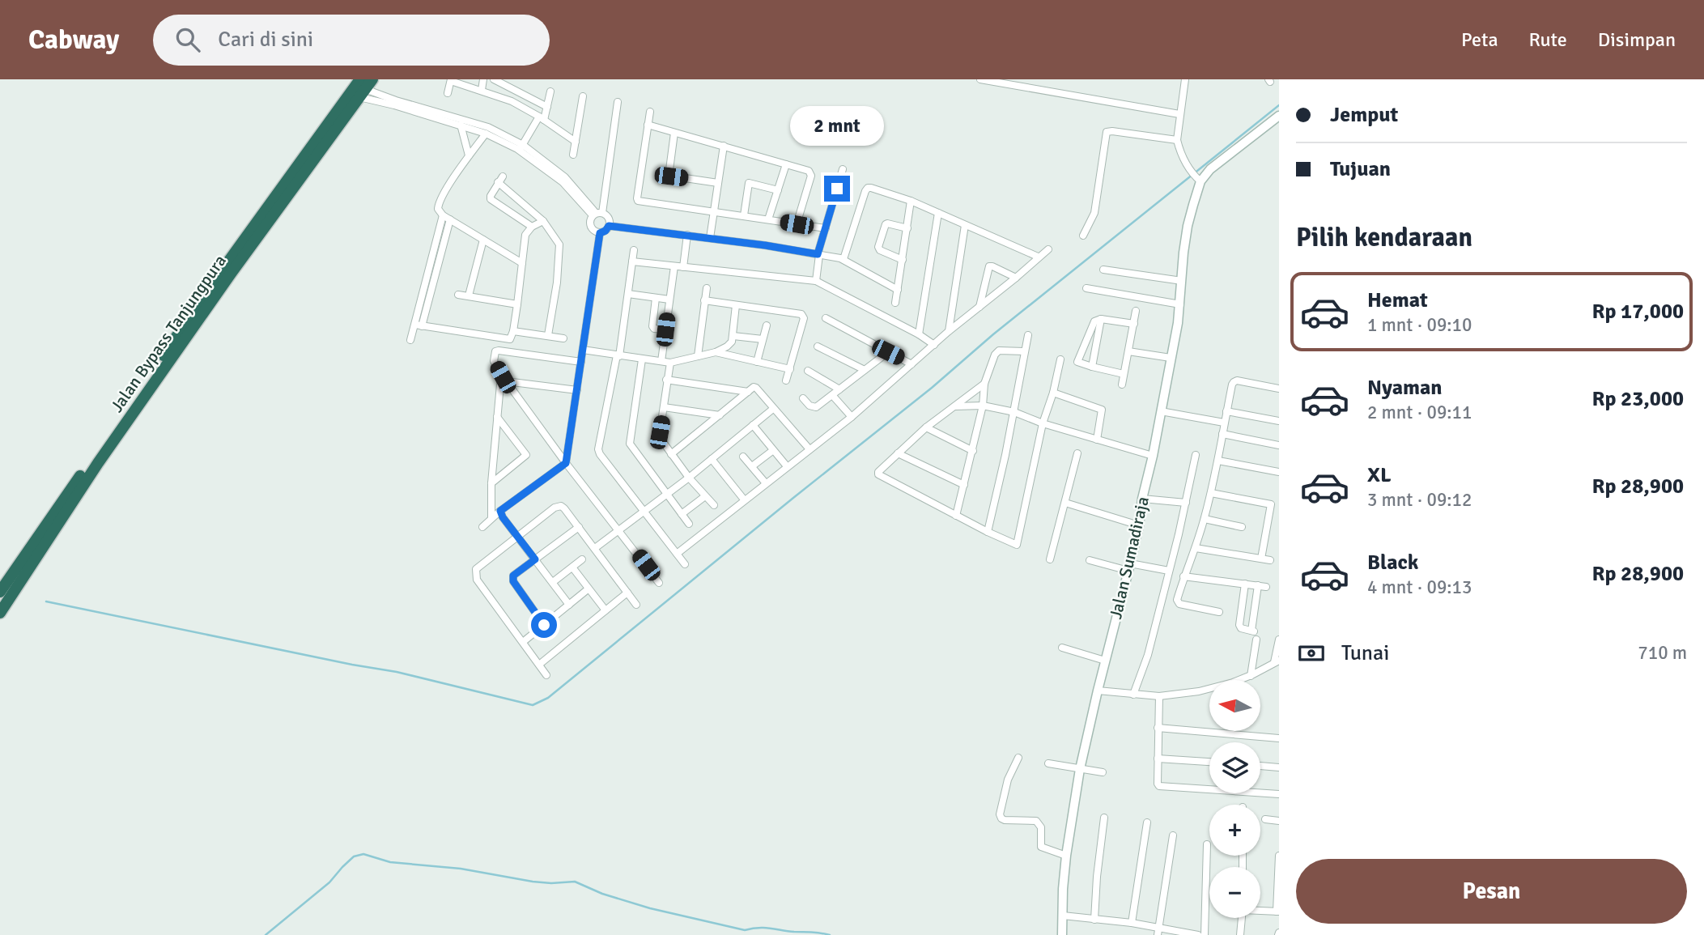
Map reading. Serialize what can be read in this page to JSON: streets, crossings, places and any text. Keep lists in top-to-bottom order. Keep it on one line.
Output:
{"streets":{"highway":["Jalan Bypass Tanjungpura"],"street":["Jalan Sumadiraja"]},"north":"left","page":{"header":"Cabway","search":"Cari di sini","nav":["Peta","Rute","Disimpan"],"banner":["Jemput","Tujuan"],"bubble":"2 mnt","heading":"Pilih kendaraan","list":[{"name":"Hemat","note":"1 mnt · 09:10","value":"Rp 17,000"},{"name":"Nyaman","note":"2 mnt · 09:11","value":"Rp 23,000"},{"name":"XL","note":"3 mnt · 09:12","value":"Rp 28,900"},{"name":"Black","note":"4 mnt · 09:13","value":"Rp 28,900"}],"pay":["Tunai","710 m"],"map_buttons":["+","−"],"buttons":"Pesan"}}
